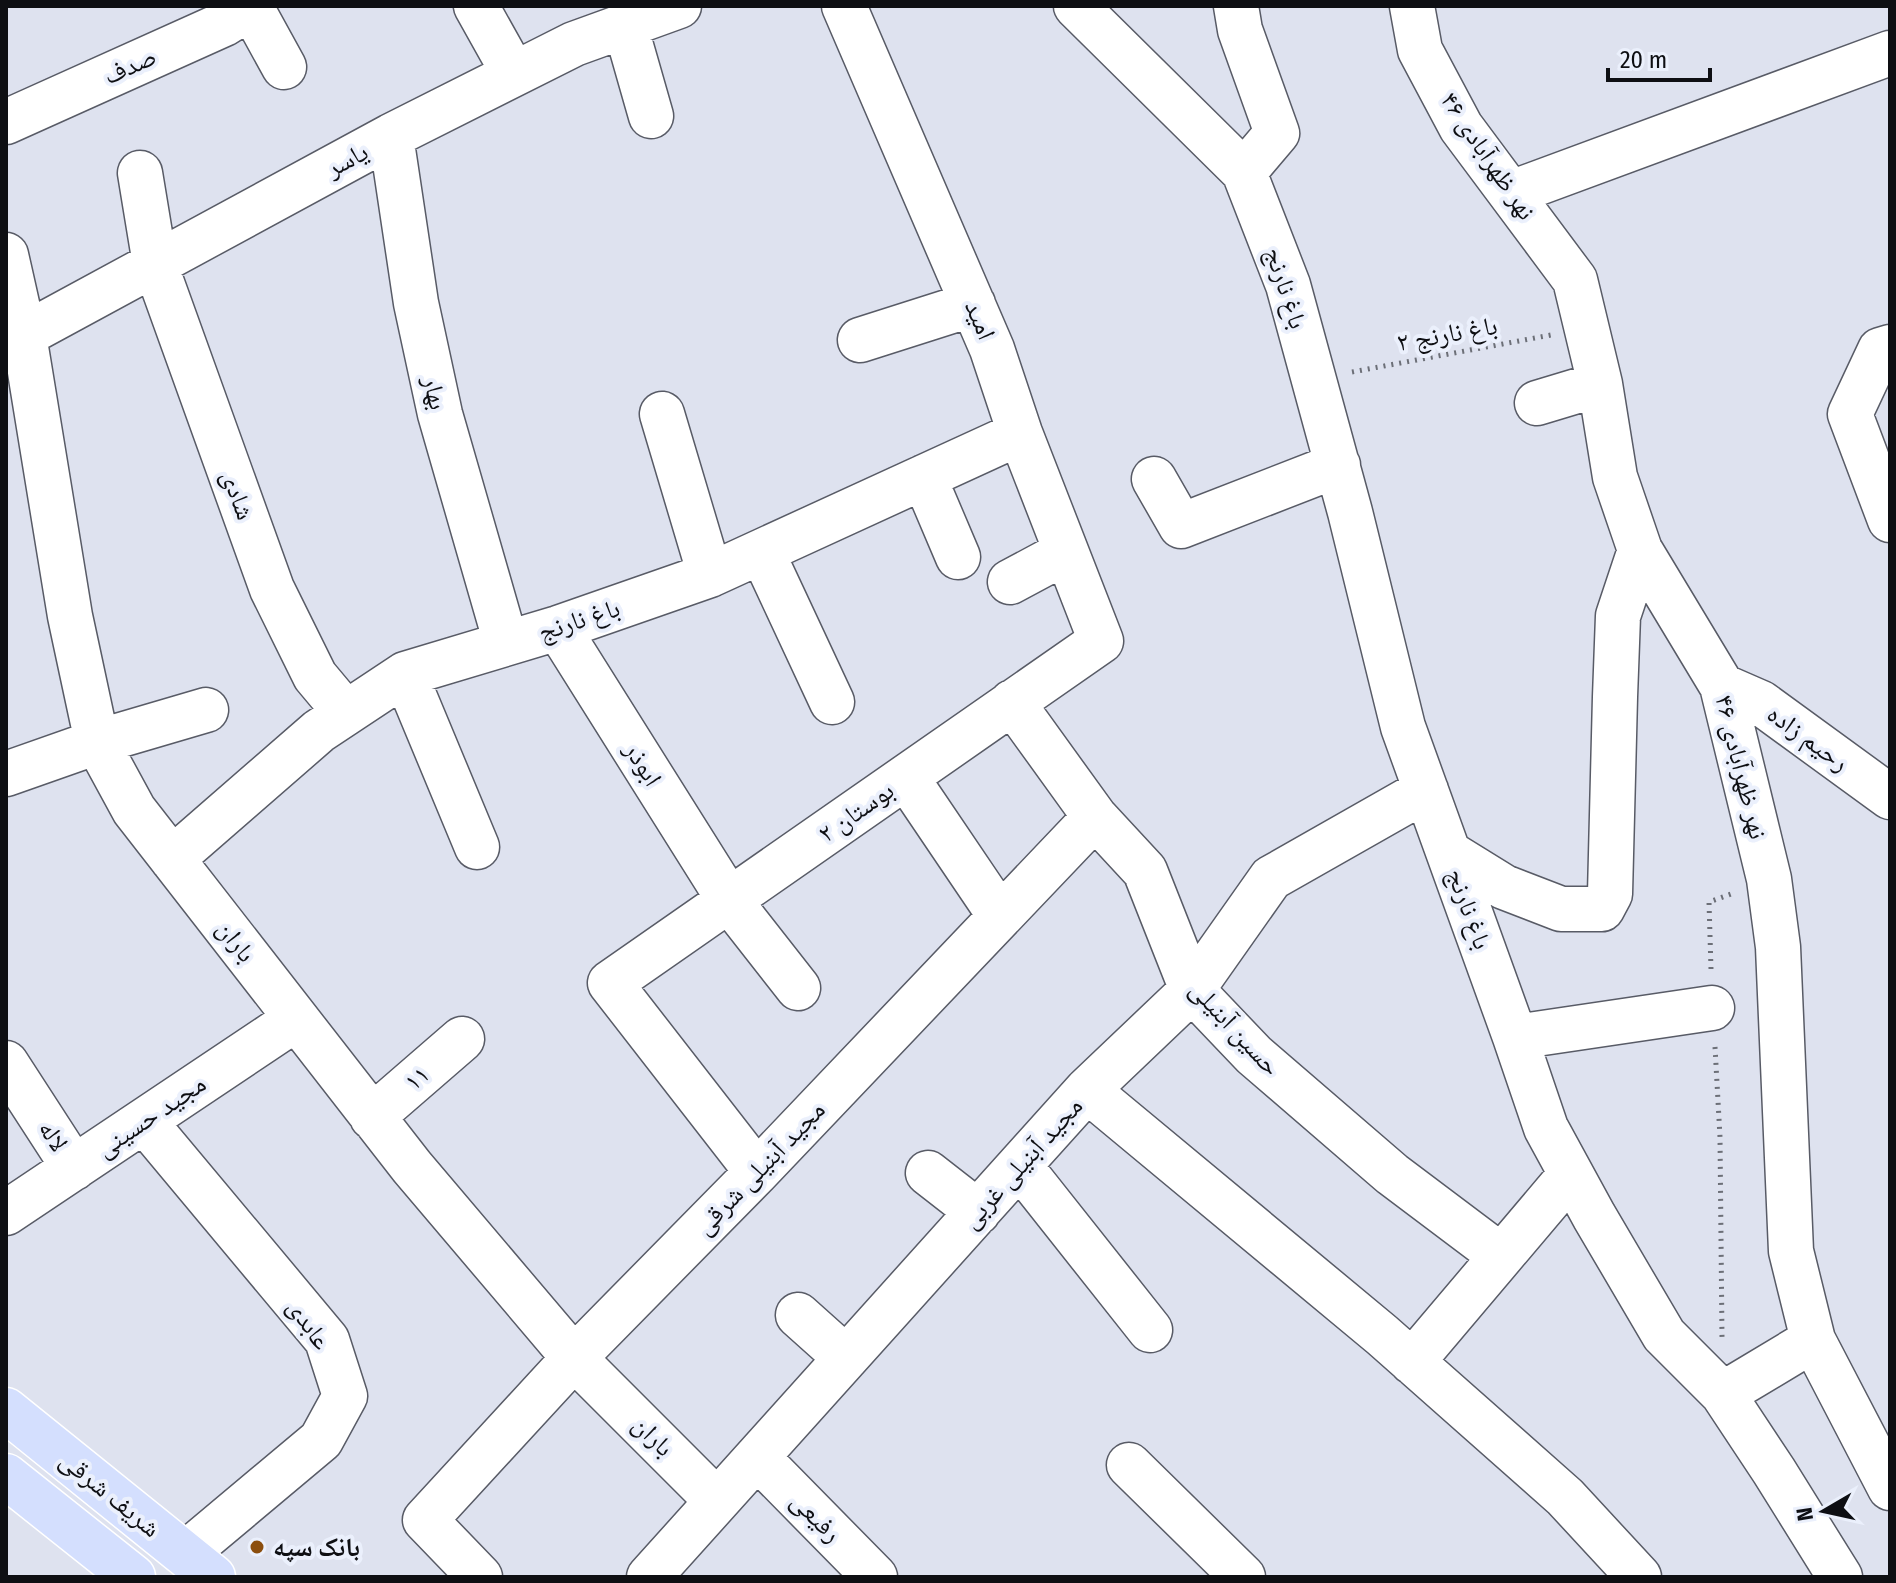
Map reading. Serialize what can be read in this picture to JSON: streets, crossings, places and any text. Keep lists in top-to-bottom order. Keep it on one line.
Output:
{"streets":{"main road":["شریف شرقی"],"street":["صدف","نهر ظهرآبادی ۴۶","یاسر","باغ نارنج","امید","بهار","شادی","رحیم زاده","ابوذر","بوستان ۲","باران","حسین آبنیلی","۱۱","مجید حسینی","لاله","مجید آبنیلی غربی","مجید آبنیلی شرقی","عابدی","رفیعی"],"path":["باغ نارنج ۲"]},"crossings":[["نهر ظهرآبادی ۴۶","باغ نارنج ۲"],["نهر ظهرآبادی ۴۶","رحیم زاده"],["یاسر","بهار"],["یاسر","شادی"],["یاسر","باران"],["باغ نارنج","امید"],["باغ نارنج","باغ نارنج ۲"],["باغ نارنج","بهار"],["باغ نارنج","شادی"],["باغ نارنج","ابوذر"],["باغ نارنج","باران"],["باغ نارنج","مجید آبنیلی غربی"],["امید","بوستان ۲"],["ابوذر","بوستان ۲"],["بوستان ۲","حسین آبنیلی"],["بوستان ۲","مجید آبنیلی شرقی"],["باران","۱۱"],["باران","مجید حسینی"],["باران","مجید آبنیلی غربی"],["باران","مجید آبنیلی شرقی"],["حسین آبنیلی","مجید آبنیلی غربی"],["حسین آبنیلی","مجید آبنیلی شرقی"],["مجید حسینی","لاله"],["مجید حسینی","عابدی"],["مجید آبنیلی غربی","رفیعی"],["عابدی","شریف شرقی"]],"places":["بانک سپه"],"scale_bar":"20 m","north":"left"}
